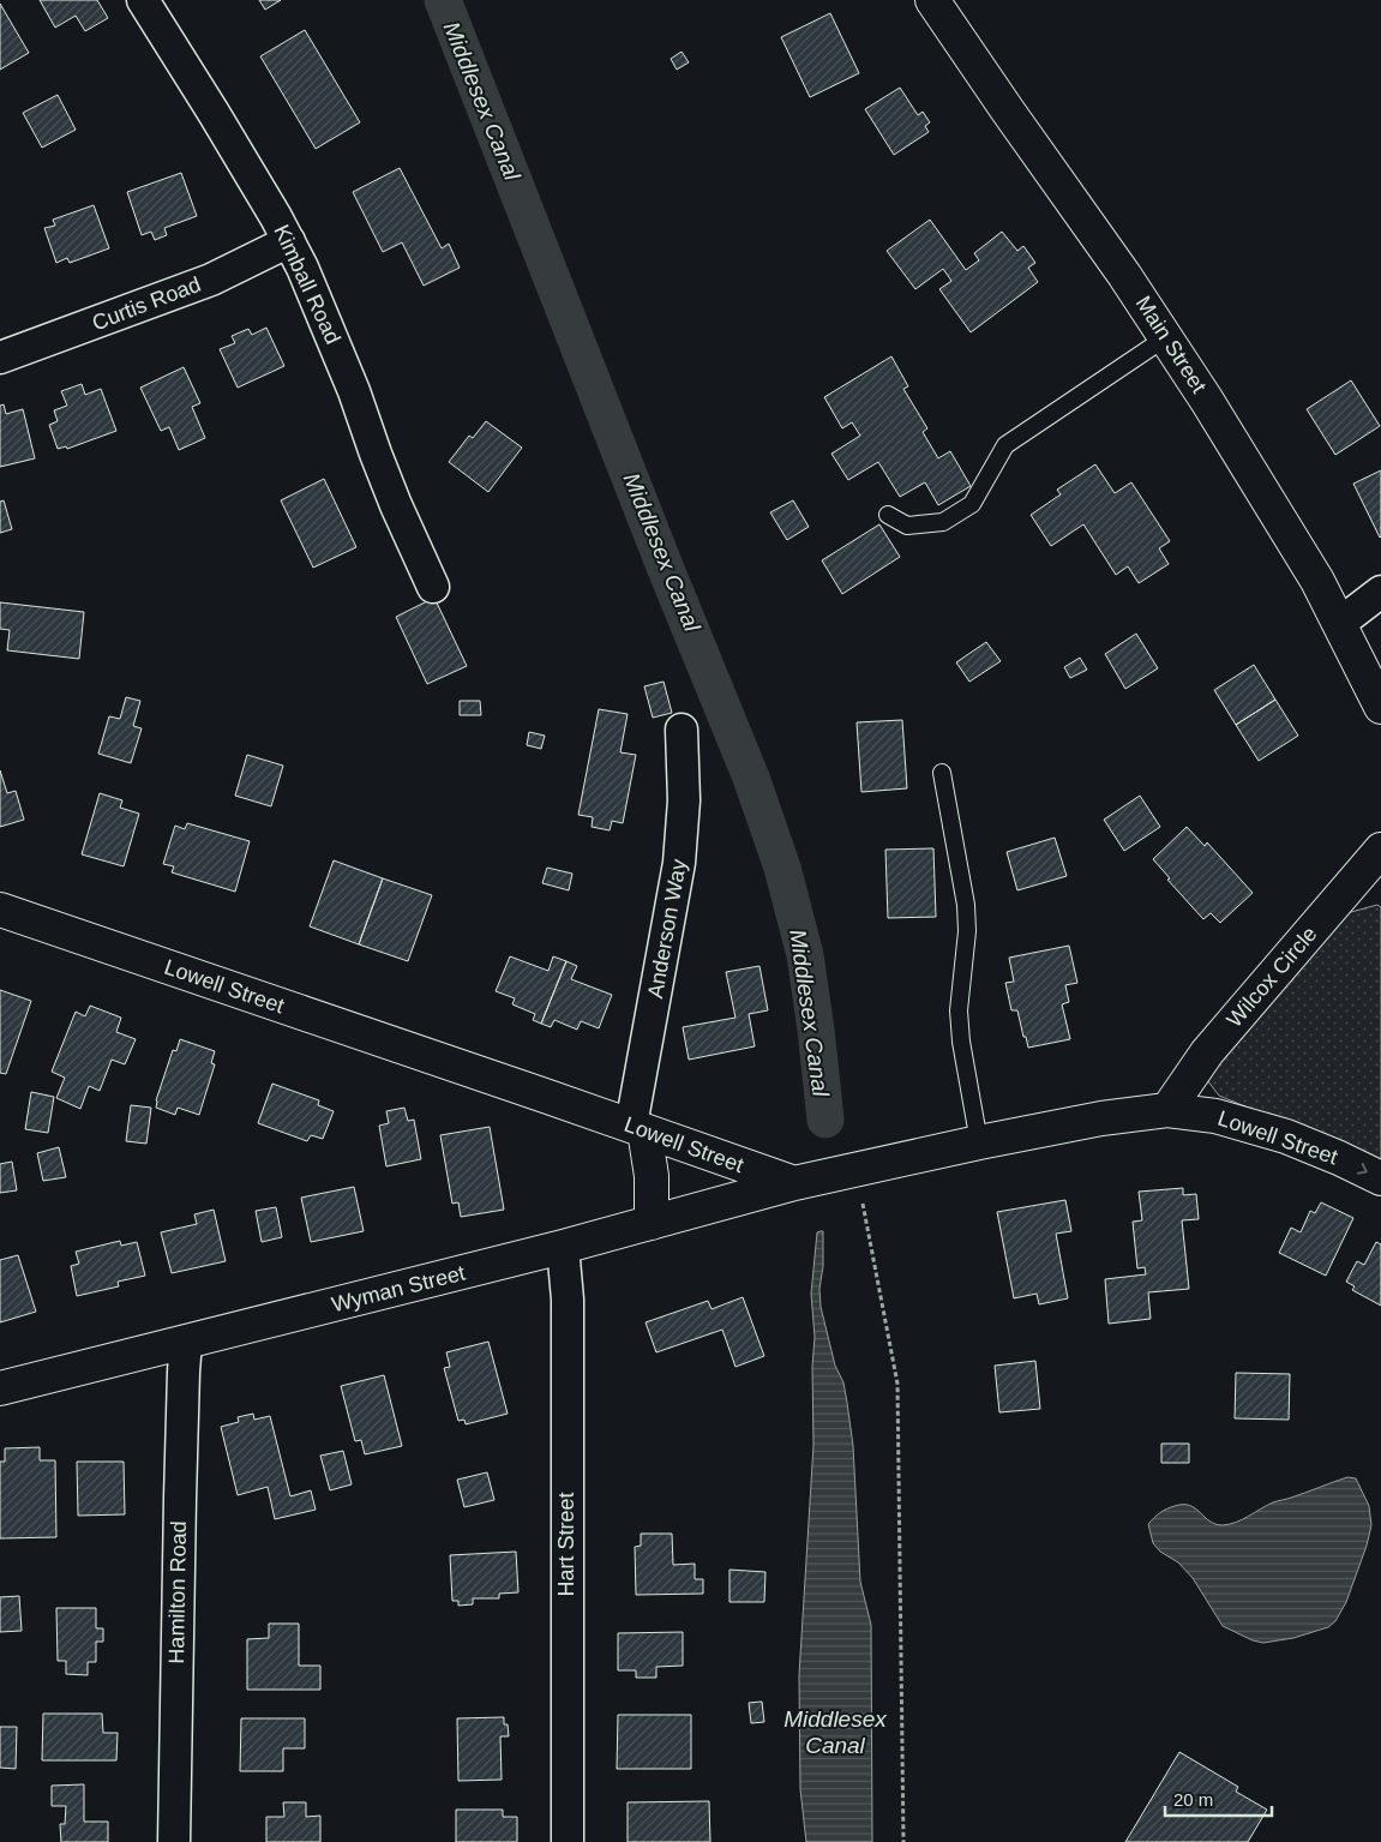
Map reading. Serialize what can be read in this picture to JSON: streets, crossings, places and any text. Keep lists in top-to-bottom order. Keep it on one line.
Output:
{"streets":{"street":["Kimball Road","Curtis Road","Main Street","Anderson Way","Wilcox Circle","Lowell Street","Wyman Street","Hart Street","Hamilton Road"]},"crossings":[["Kimball Road","Curtis Road"],["Anderson Way","Lowell Street"],["Wilcox Circle","Lowell Street"],["Lowell Street","Wyman Street"],["Wyman Street","Hart Street"],["Wyman Street","Hamilton Road"]],"water":["Middlesex Canal"],"scale_bar":"20 m"}
